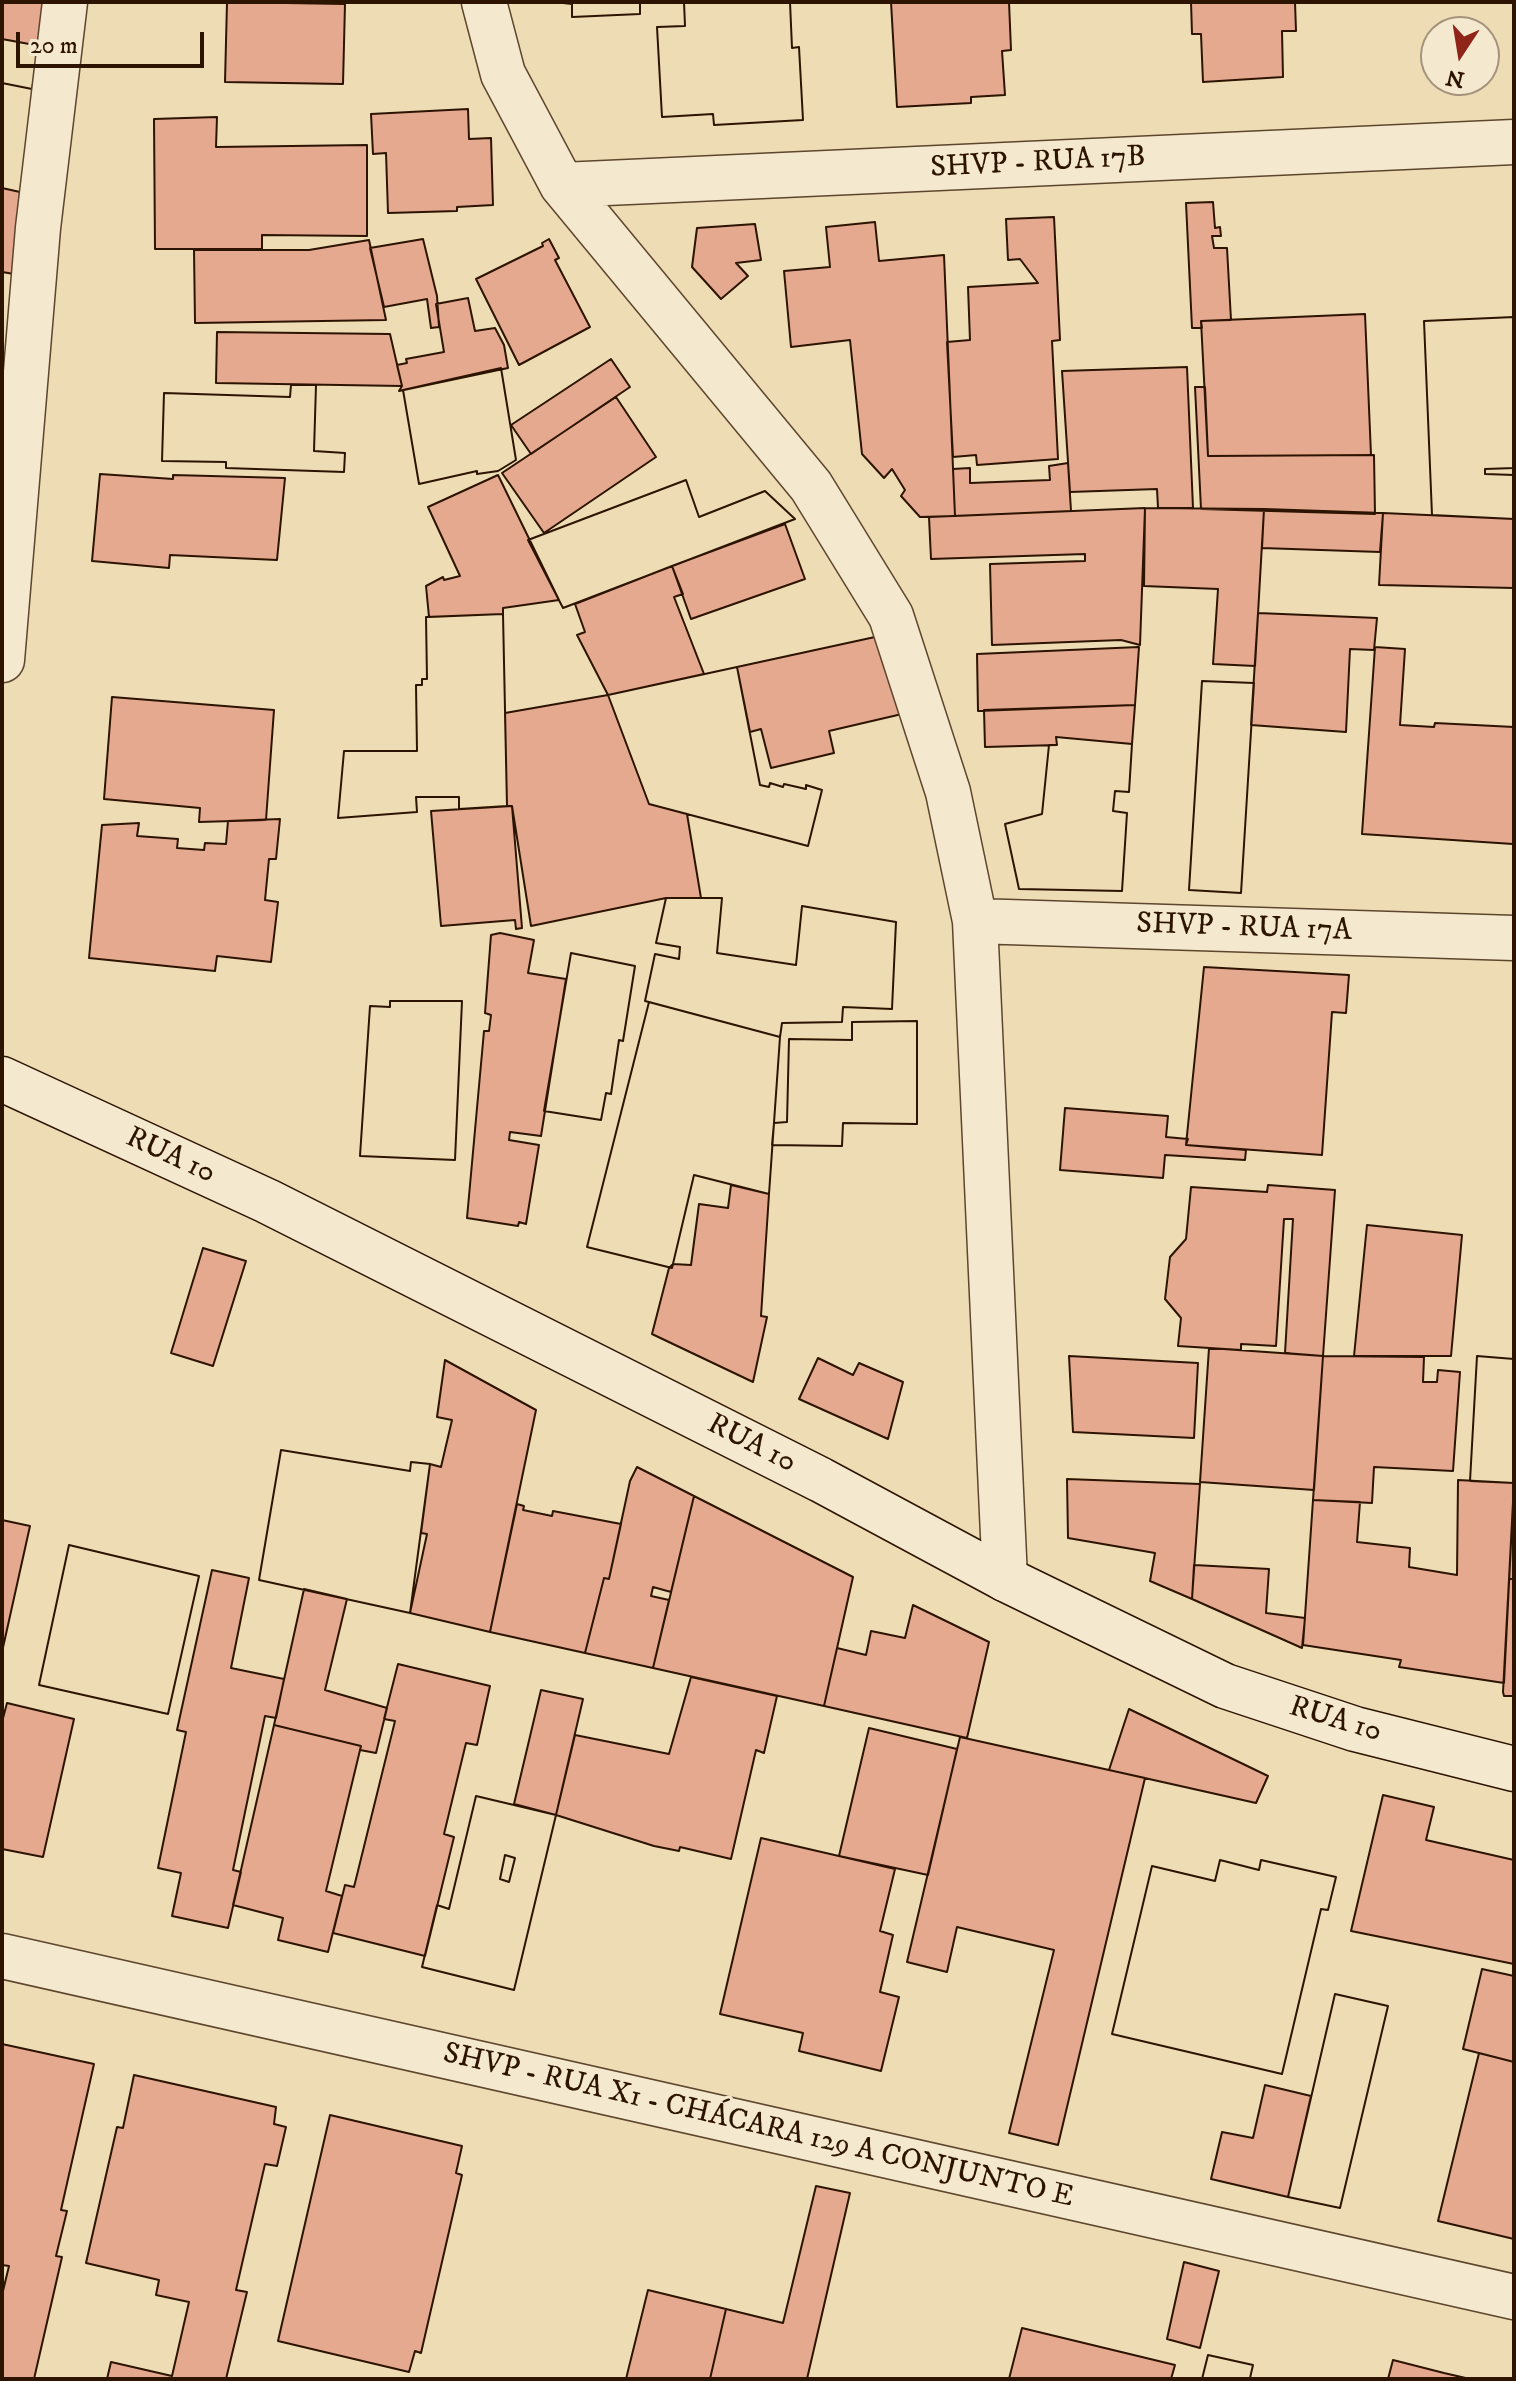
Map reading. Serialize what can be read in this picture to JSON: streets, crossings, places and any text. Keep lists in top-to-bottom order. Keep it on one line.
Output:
{"streets":{"street":["SHVP - RUA 17B","SHVP - RUA 17A","RUA 10","SHVP - RUA X1 - CHÁCARA 129 A CONJUNTO E"]},"scale_bar":"20 m","north":"bottom"}
